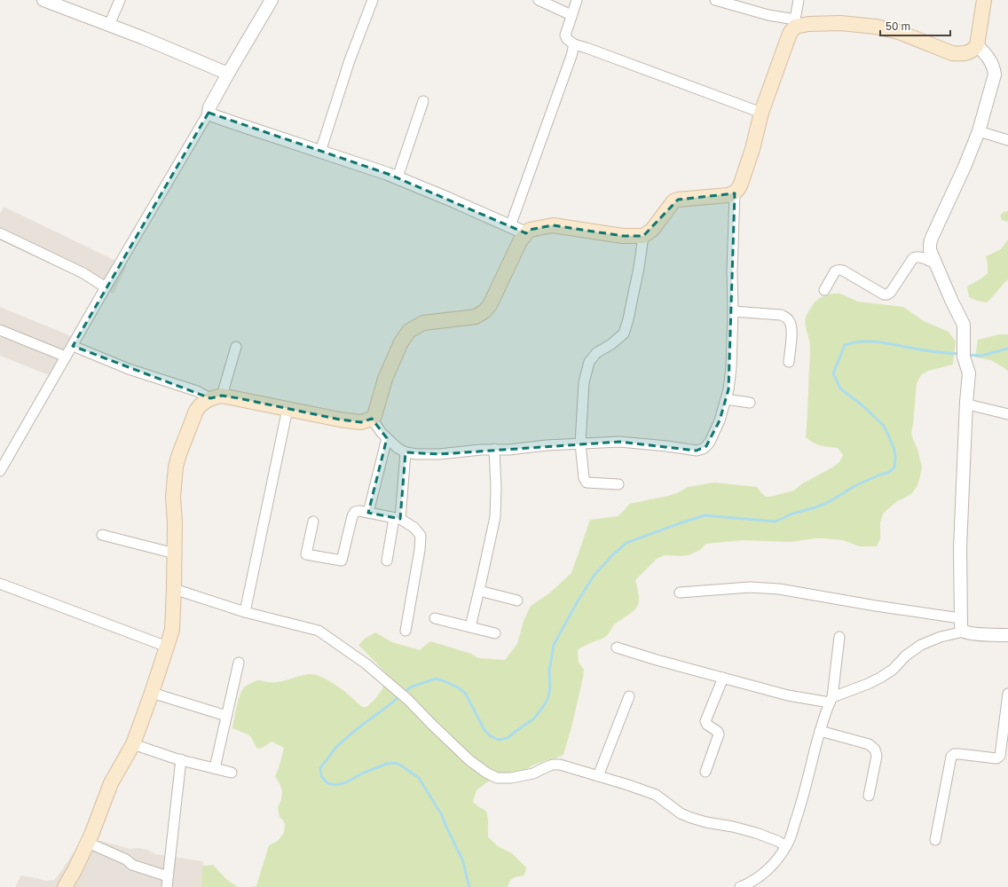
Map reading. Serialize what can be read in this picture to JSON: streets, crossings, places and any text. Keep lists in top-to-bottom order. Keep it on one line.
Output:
{"scale_bar":"50 m"}
